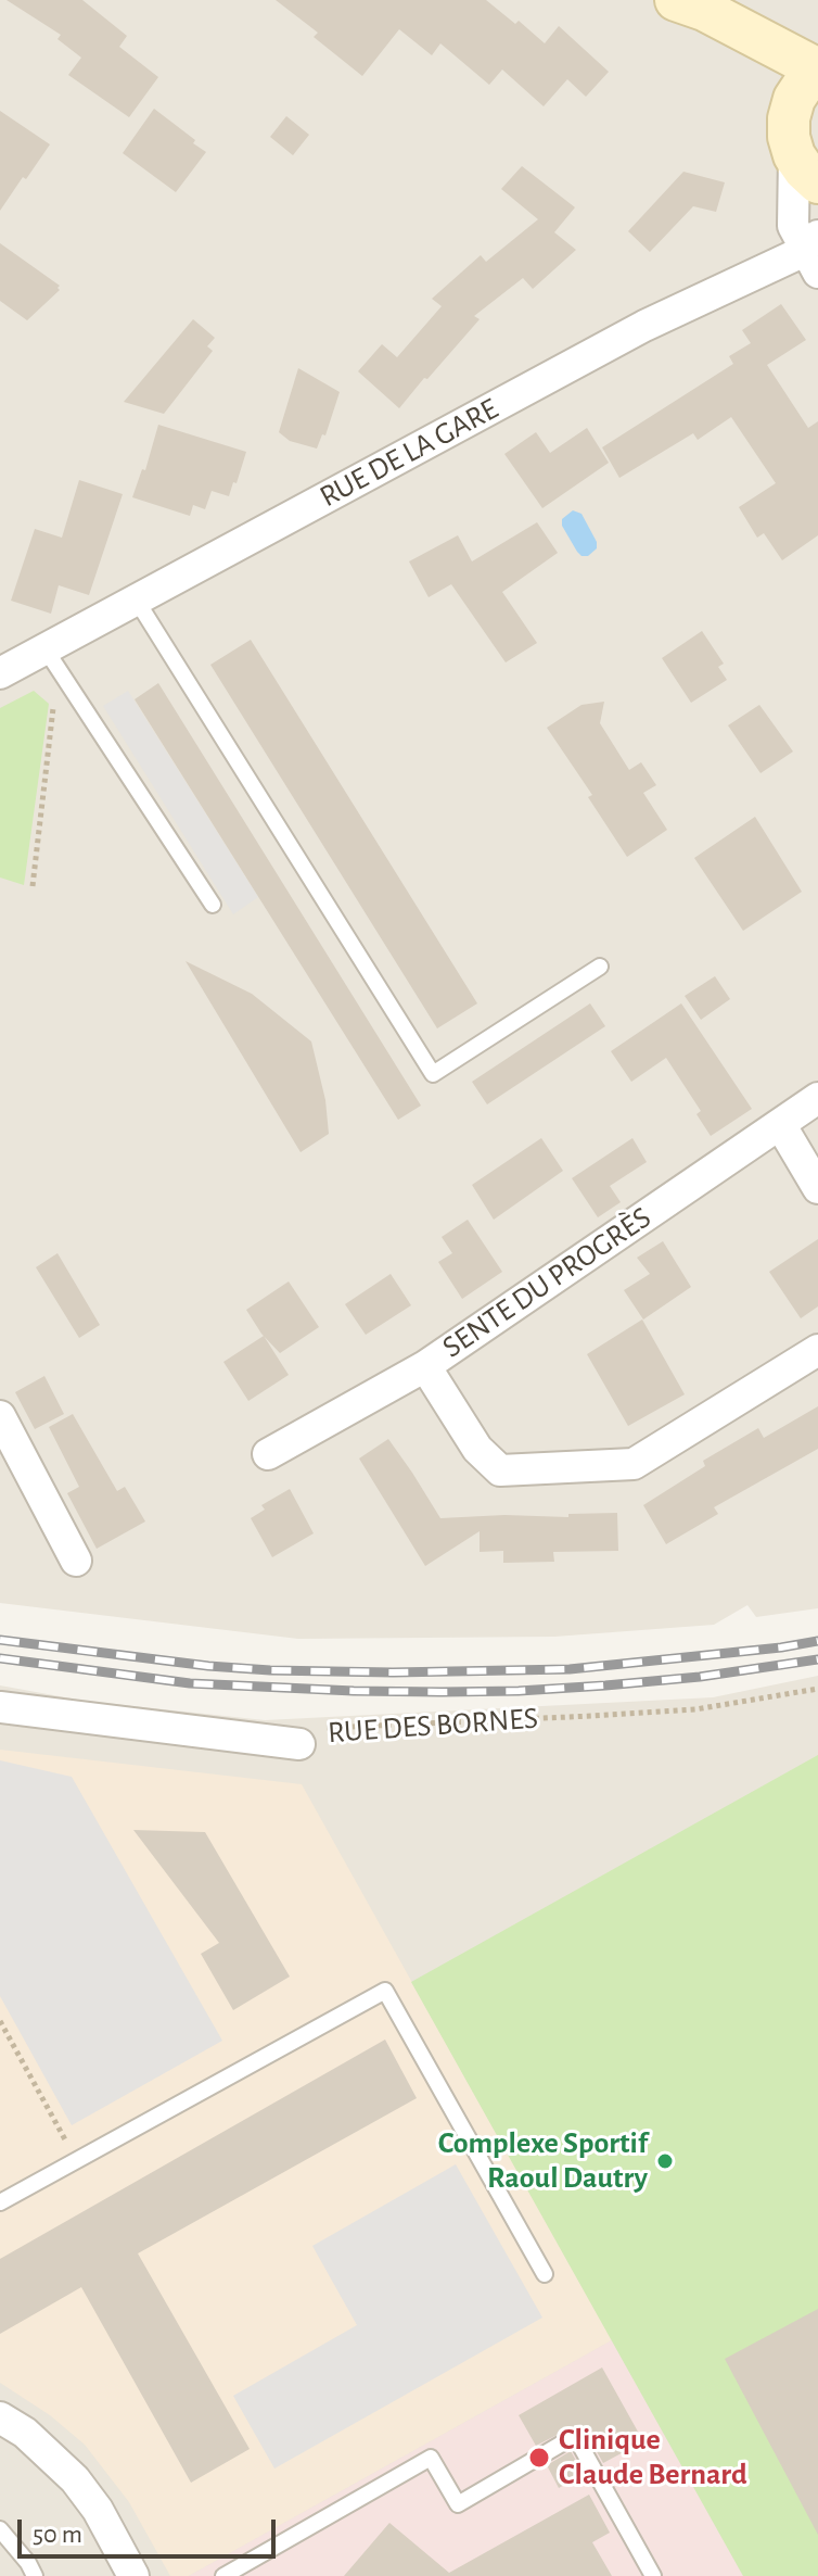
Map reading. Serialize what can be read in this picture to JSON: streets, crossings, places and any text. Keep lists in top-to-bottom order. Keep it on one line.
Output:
{"streets":{"street":["RUE DE LA GARE","SENTE DU PROGRÈS","RUE DES BORNES"]},"places":["Complexe Sportif Raoul Dautry","Clinique Claude Bernard"],"scale_bar":"50 m"}
